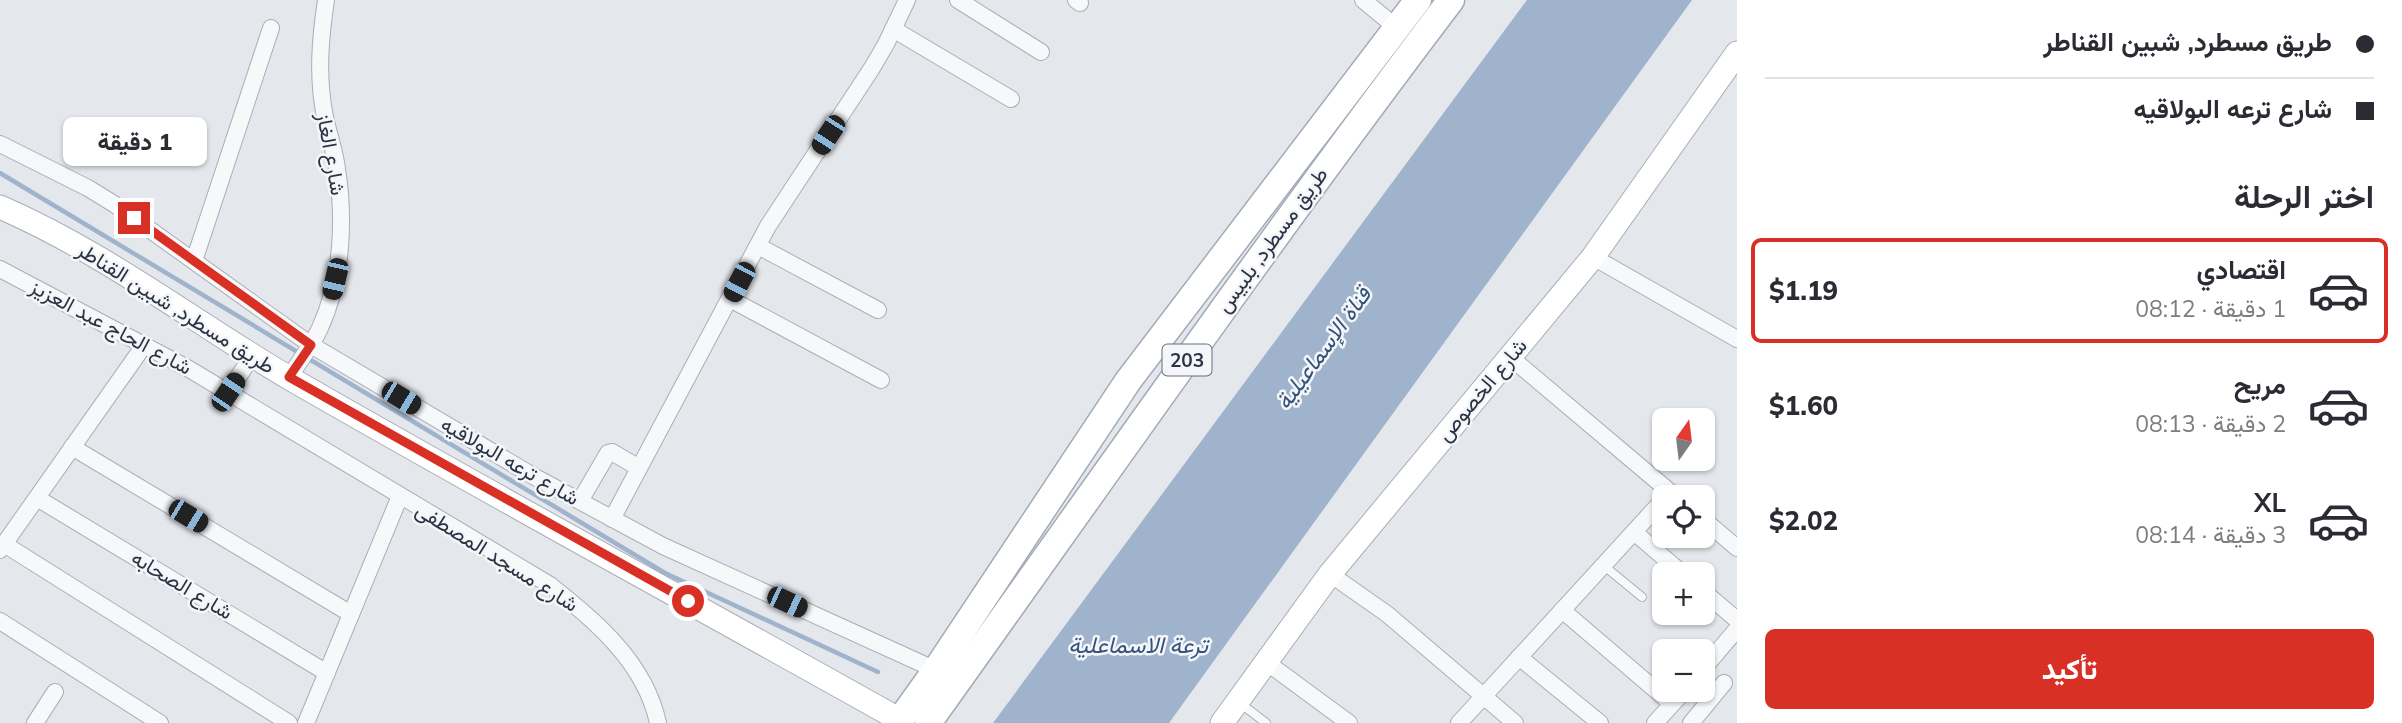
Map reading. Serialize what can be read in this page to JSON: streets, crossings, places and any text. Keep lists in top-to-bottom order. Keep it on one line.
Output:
{"streets":{"main road":["طريق مسطرد, بلبيس","طريق مسطرد, شبين القناطر","203","شارع الخصوص"],"street":["شارع الغاز","شارع الحاج عبد العزيز","شارع ترعه البولاقيه","شارع مسجد المصطفى","شارع الصحابه"]},"crossings":[["شارع الغاز","طريق مسطرد, شبين القناطر"],["شارع الغاز","شارع ترعه البولاقيه"],["طريق مسطرد, بلبيس","طريق مسطرد, شبين القناطر"],["طريق مسطرد, بلبيس","شارع ترعه البولاقيه"],["شارع الحاج عبد العزيز","شارع مسجد المصطفى"]],"water":["قناة الإسماعيلية","ترعة الاسماعلية"],"north":"top","page":{"banner":["طريق مسطرد, شبين القناطر","شارع ترعه البولاقيه"],"bubble":"1 دقيقة","heading":"اختر الرحلة","list":[{"name":"اقتصادي","note":"1 دقيقة · 08:12","value":"$1.19"},{"name":"مريح","note":"2 دقيقة · 08:13","value":"$1.60"},{"name":"XL","note":"3 دقيقة · 08:14","value":"$2.02"}],"map_buttons":["+","−"],"buttons":"تأكيد"}}
